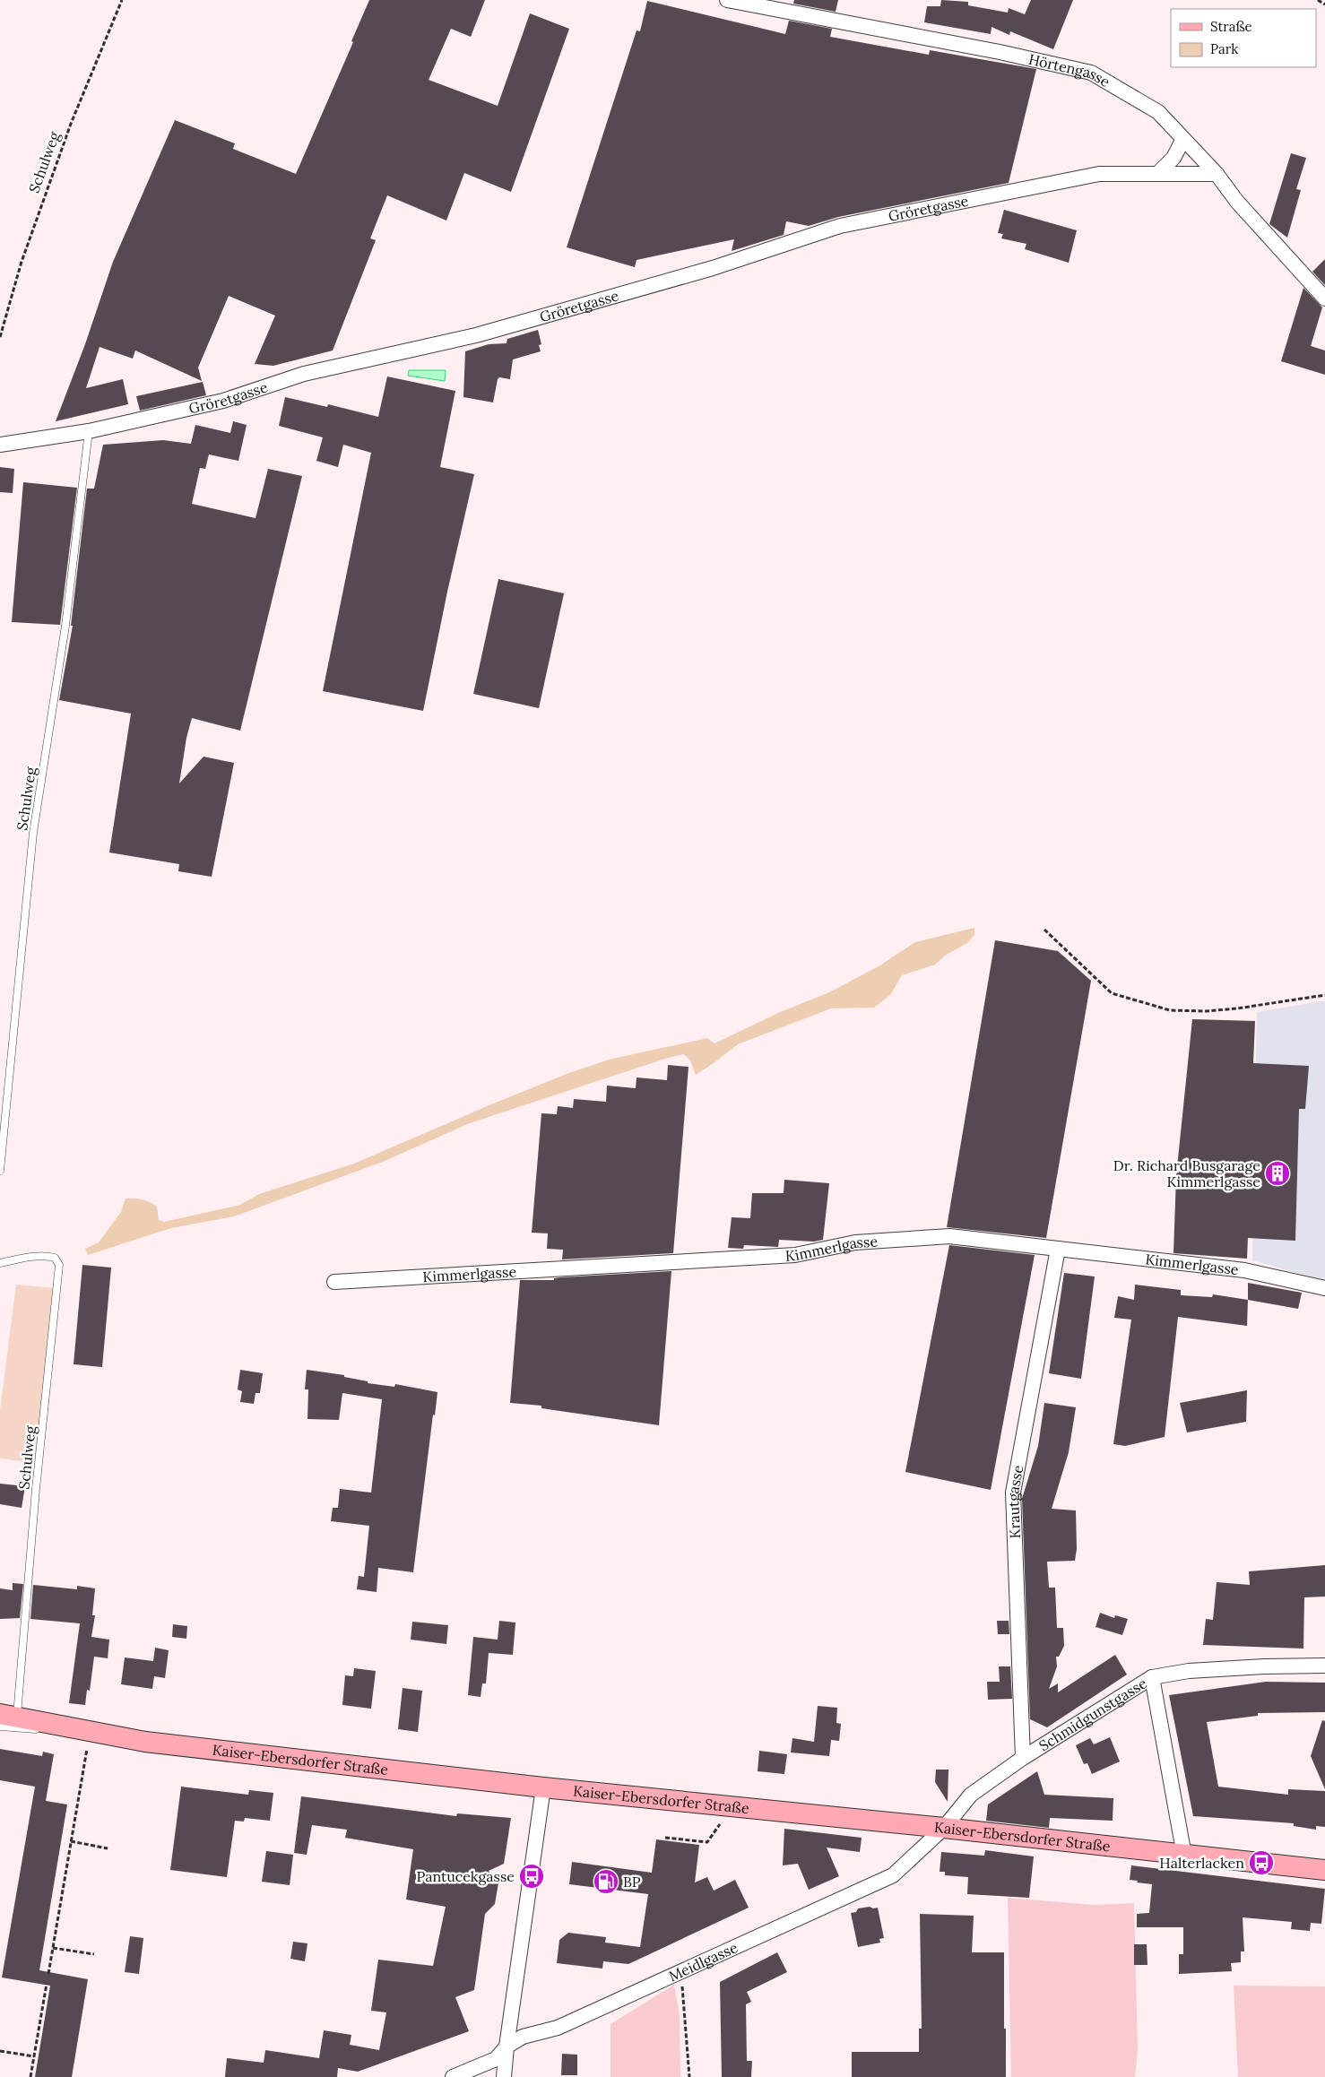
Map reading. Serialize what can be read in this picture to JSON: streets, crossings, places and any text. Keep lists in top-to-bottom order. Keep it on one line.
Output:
{"streets":{"main road":["Kaiser-Ebersdorfer Straße"],"street":["Hörtengasse","Gröretgasse","Kimmerlgasse","Krautgasse","Schmidgunstgasse","Meidlgasse"],"lane":["Schulweg"]},"crossings":[["Hörtengasse","Gröretgasse"],["Schulweg","Gröretgasse"],["Schulweg","Kaiser-Ebersdorfer Straße"],["Kimmerlgasse","Krautgasse"],["Krautgasse","Schmidgunstgasse"],["Schmidgunstgasse","Kaiser-Ebersdorfer Straße"],["Schmidgunstgasse","Meidlgasse"],["Kaiser-Ebersdorfer Straße","Meidlgasse"]],"places":{"building":["Dr. Richard Busgarage Kimmerlgasse"],"bus stop":["Halterlacken","Pantucekgasse"],"fuel station":["BP"]},"legend":["Straße","Park"]}
